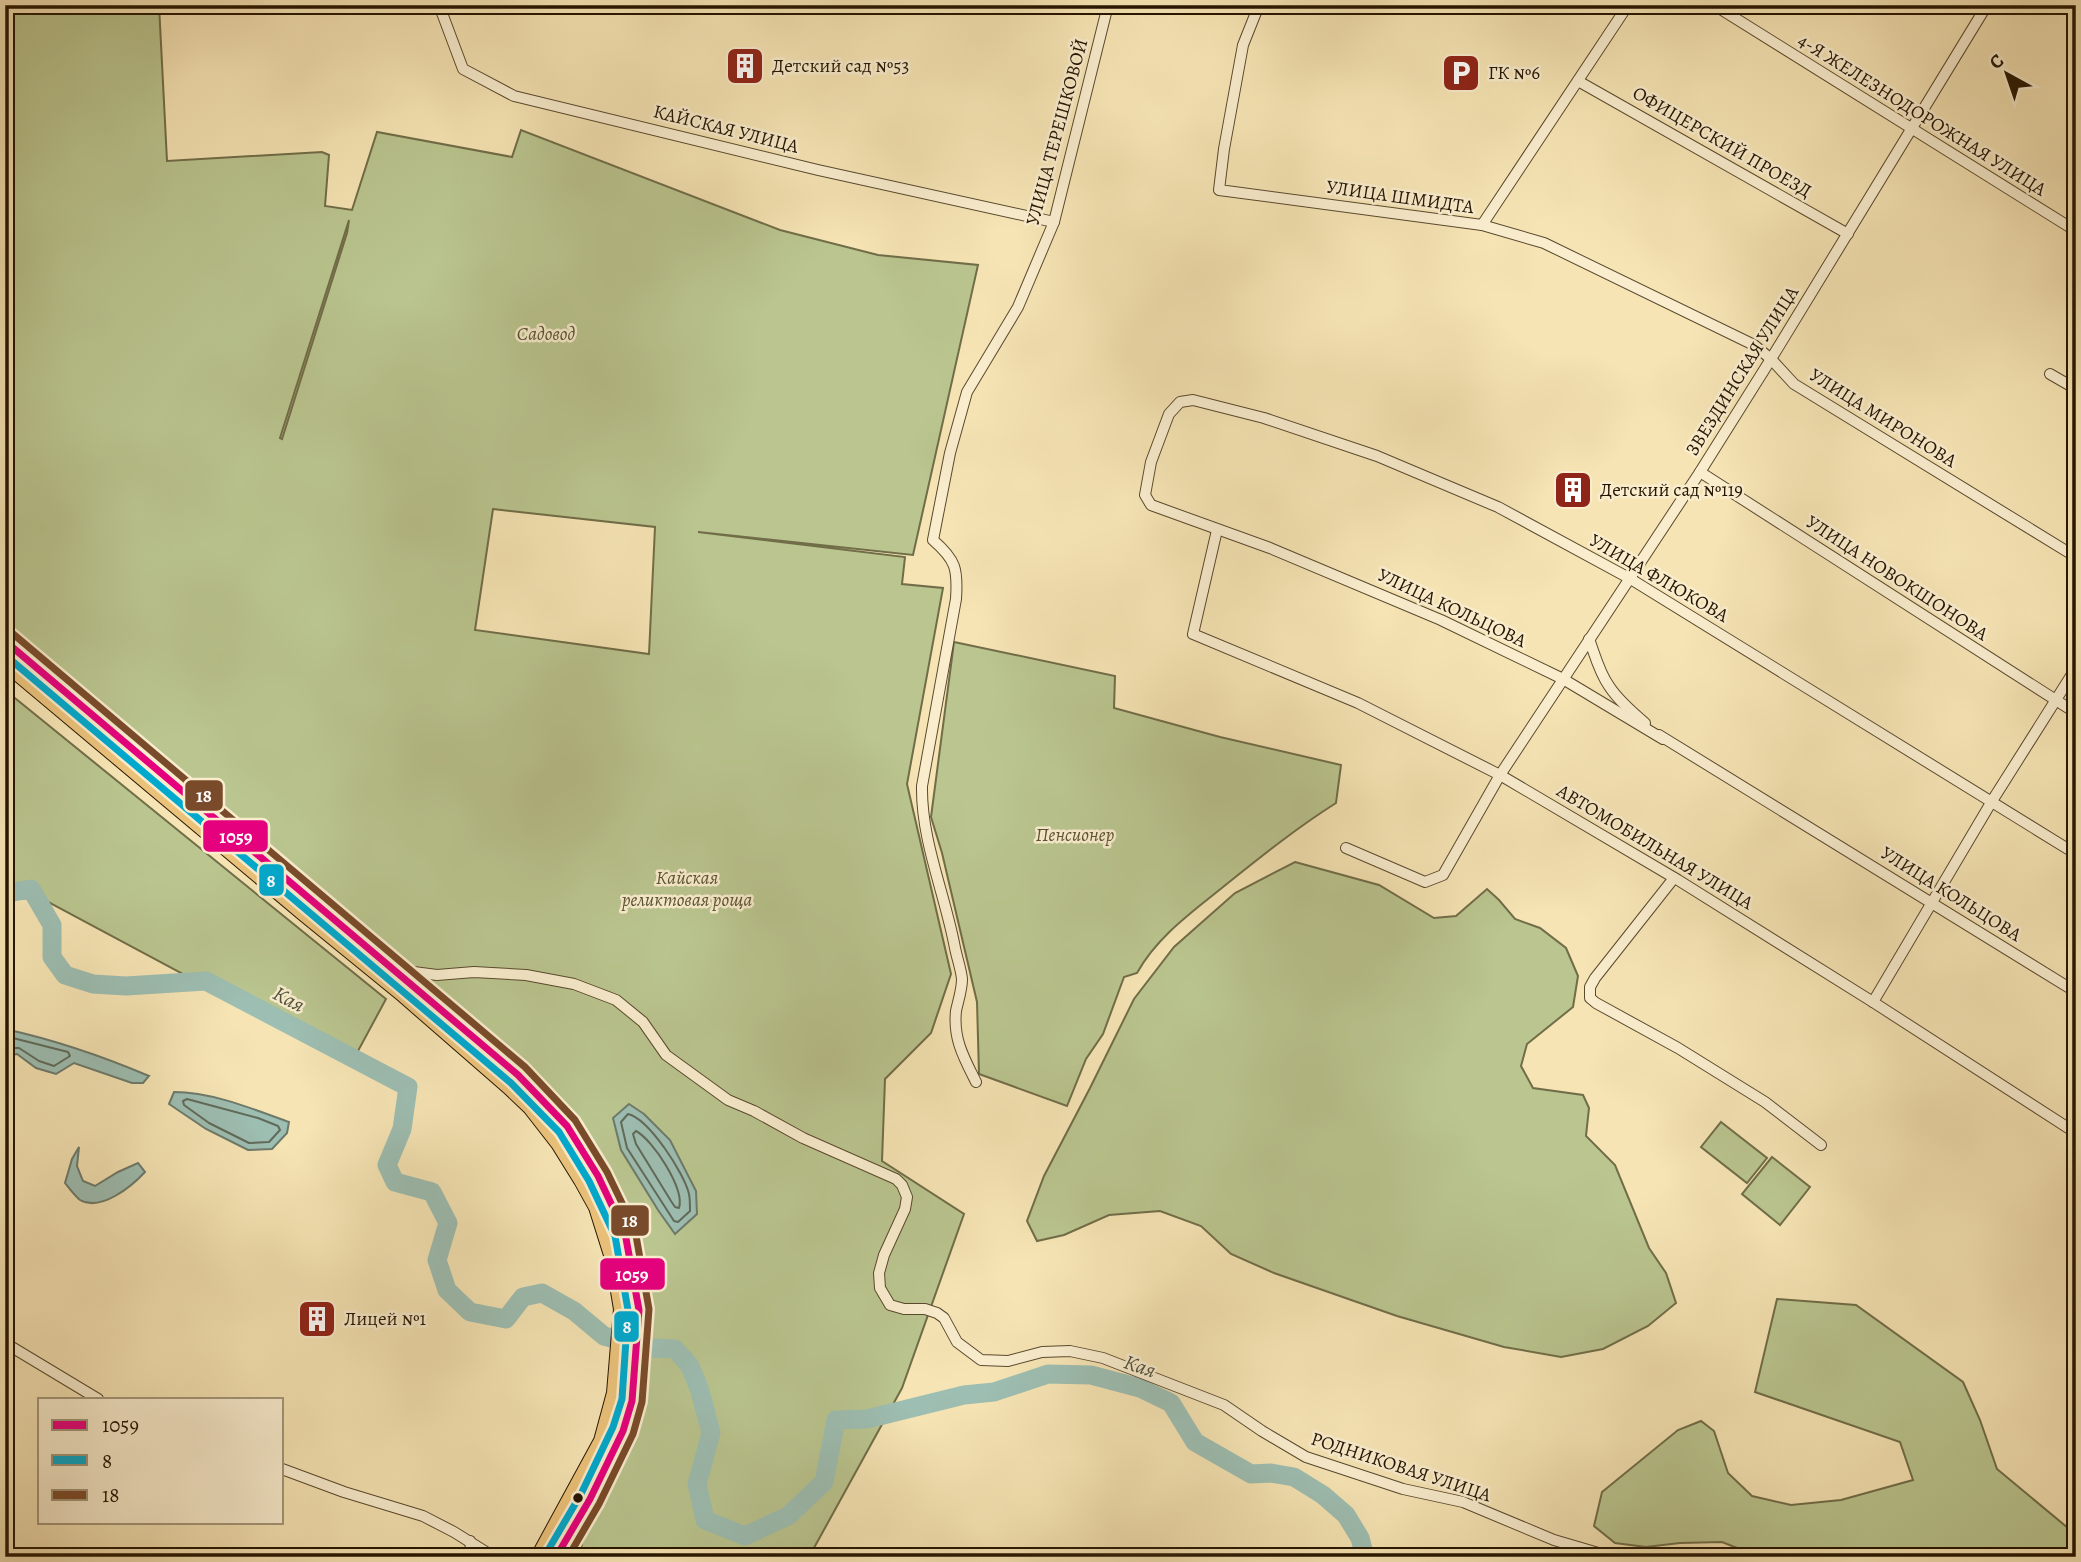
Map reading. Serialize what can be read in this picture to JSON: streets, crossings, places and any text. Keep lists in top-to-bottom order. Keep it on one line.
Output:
{"streets":{"street":["4-Я ЖЕЛЕЗНОДОРОЖНАЯ УЛИЦА","КАЙСКАЯ УЛИЦА","УЛИЦА ТЕРЕШКОВОЙ","ОФИЦЕРСКИЙ ПРОЕЗД","УЛИЦА ШМИДТА","ЗВЕЗДИНСКАЯ УЛИЦА","УЛИЦА МИРОНОВА","УЛИЦА ФЛЮКОВА","УЛИЦА НОВОКШОНОВА","УЛИЦА КОЛЬЦОВА","АВТОМОБИЛЬНАЯ УЛИЦА","РОДНИКОВАЯ УЛИЦА"]},"crossings":[["4-Я ЖЕЛЕЗНОДОРОЖНАЯ УЛИЦА","ЗВЕЗДИНСКАЯ УЛИЦА"],["КАЙСКАЯ УЛИЦА","УЛИЦА ТЕРЕШКОВОЙ"],["ОФИЦЕРСКИЙ ПРОЕЗД","УЛИЦА ШМИДТА"],["ОФИЦЕРСКИЙ ПРОЕЗД","ЗВЕЗДИНСКАЯ УЛИЦА"],["УЛИЦА ШМИДТА","УЛИЦА МИРОНОВА"],["ЗВЕЗДИНСКАЯ УЛИЦА","УЛИЦА МИРОНОВА"],["ЗВЕЗДИНСКАЯ УЛИЦА","УЛИЦА ФЛЮКОВА"],["ЗВЕЗДИНСКАЯ УЛИЦА","УЛИЦА НОВОКШОНОВА"],["ЗВЕЗДИНСКАЯ УЛИЦА","УЛИЦА КОЛЬЦОВА"],["ЗВЕЗДИНСКАЯ УЛИЦА","АВТОМОБИЛЬНАЯ УЛИЦА"],["УЛИЦА ФЛЮКОВА","УЛИЦА КОЛЬЦОВА"],["УЛИЦА КОЛЬЦОВА","АВТОМОБИЛЬНАЯ УЛИЦА"]],"water":["Кая"],"parks":["Садовод","Пенсионер","Кайская реликтовая роща"],"places":{"building":["Детский сад №53","Детский сад №119","Лицей №1"],"parking":["ГК №6"]},"lines":["transit line 18","transit line 1059","transit line 8"],"legend":["1059","8","18"],"north":"top left"}
